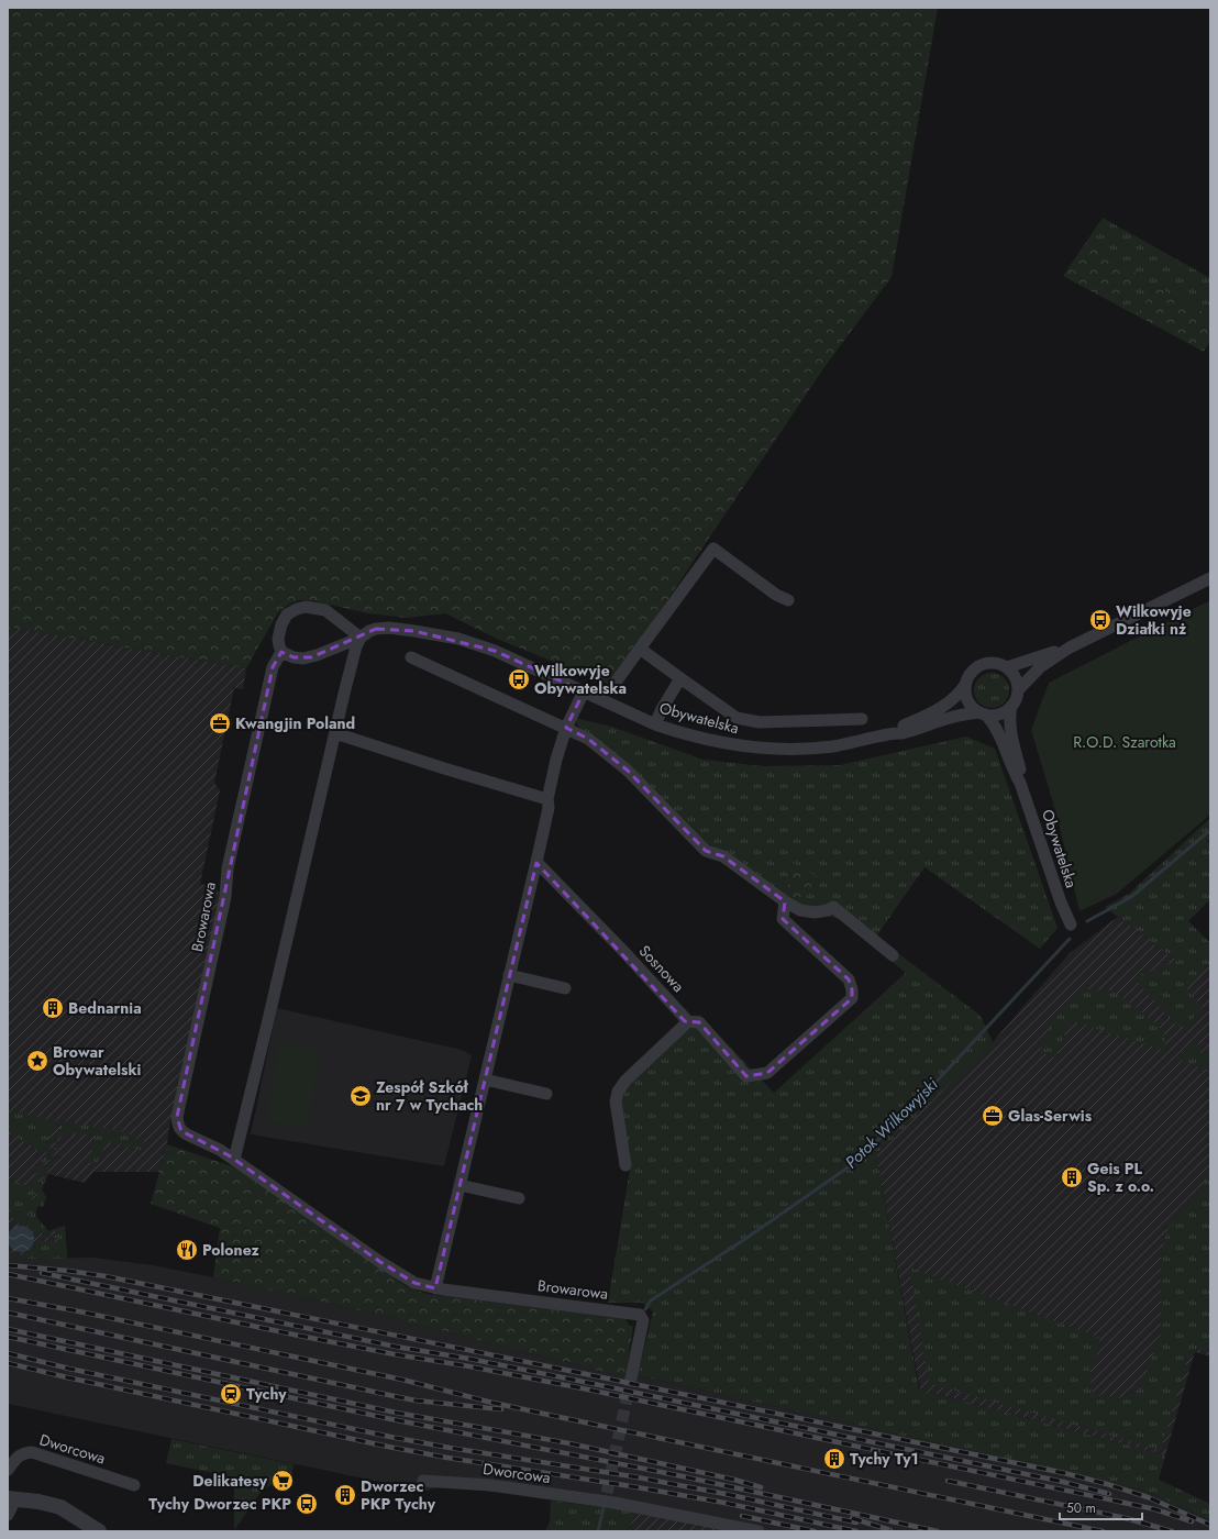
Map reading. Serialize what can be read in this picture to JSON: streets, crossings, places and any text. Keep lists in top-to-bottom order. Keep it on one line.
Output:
{"streets":{"street":["Obywatelska","Browarowa","Sosnowa","Dworcowa"]},"crossings":[["Obywatelska","Browarowa"]],"water":["Potok Wilkowyjski"],"parks":["R.O.D. Szarotka"],"places":{"bus stop":["Wilkowyje Działki nż","Wilkowyje Obywatelska","Tychy Dworzec PKP"],"office":["Kwangjin Poland","Glas-Serwis"],"building":["Bednarnia","Geis PL Sp. z o.o.","Tychy Ty1","Dworzec PKP Tychy"],"place":["Browar Obywatelski"],"school or university":["Zespół Szkół nr 7 w Tychach"],"restaurant":["Polonez"],"station":["Tychy"],"supermarket":["Delikatesy"]},"scale_bar":"50 m"}
